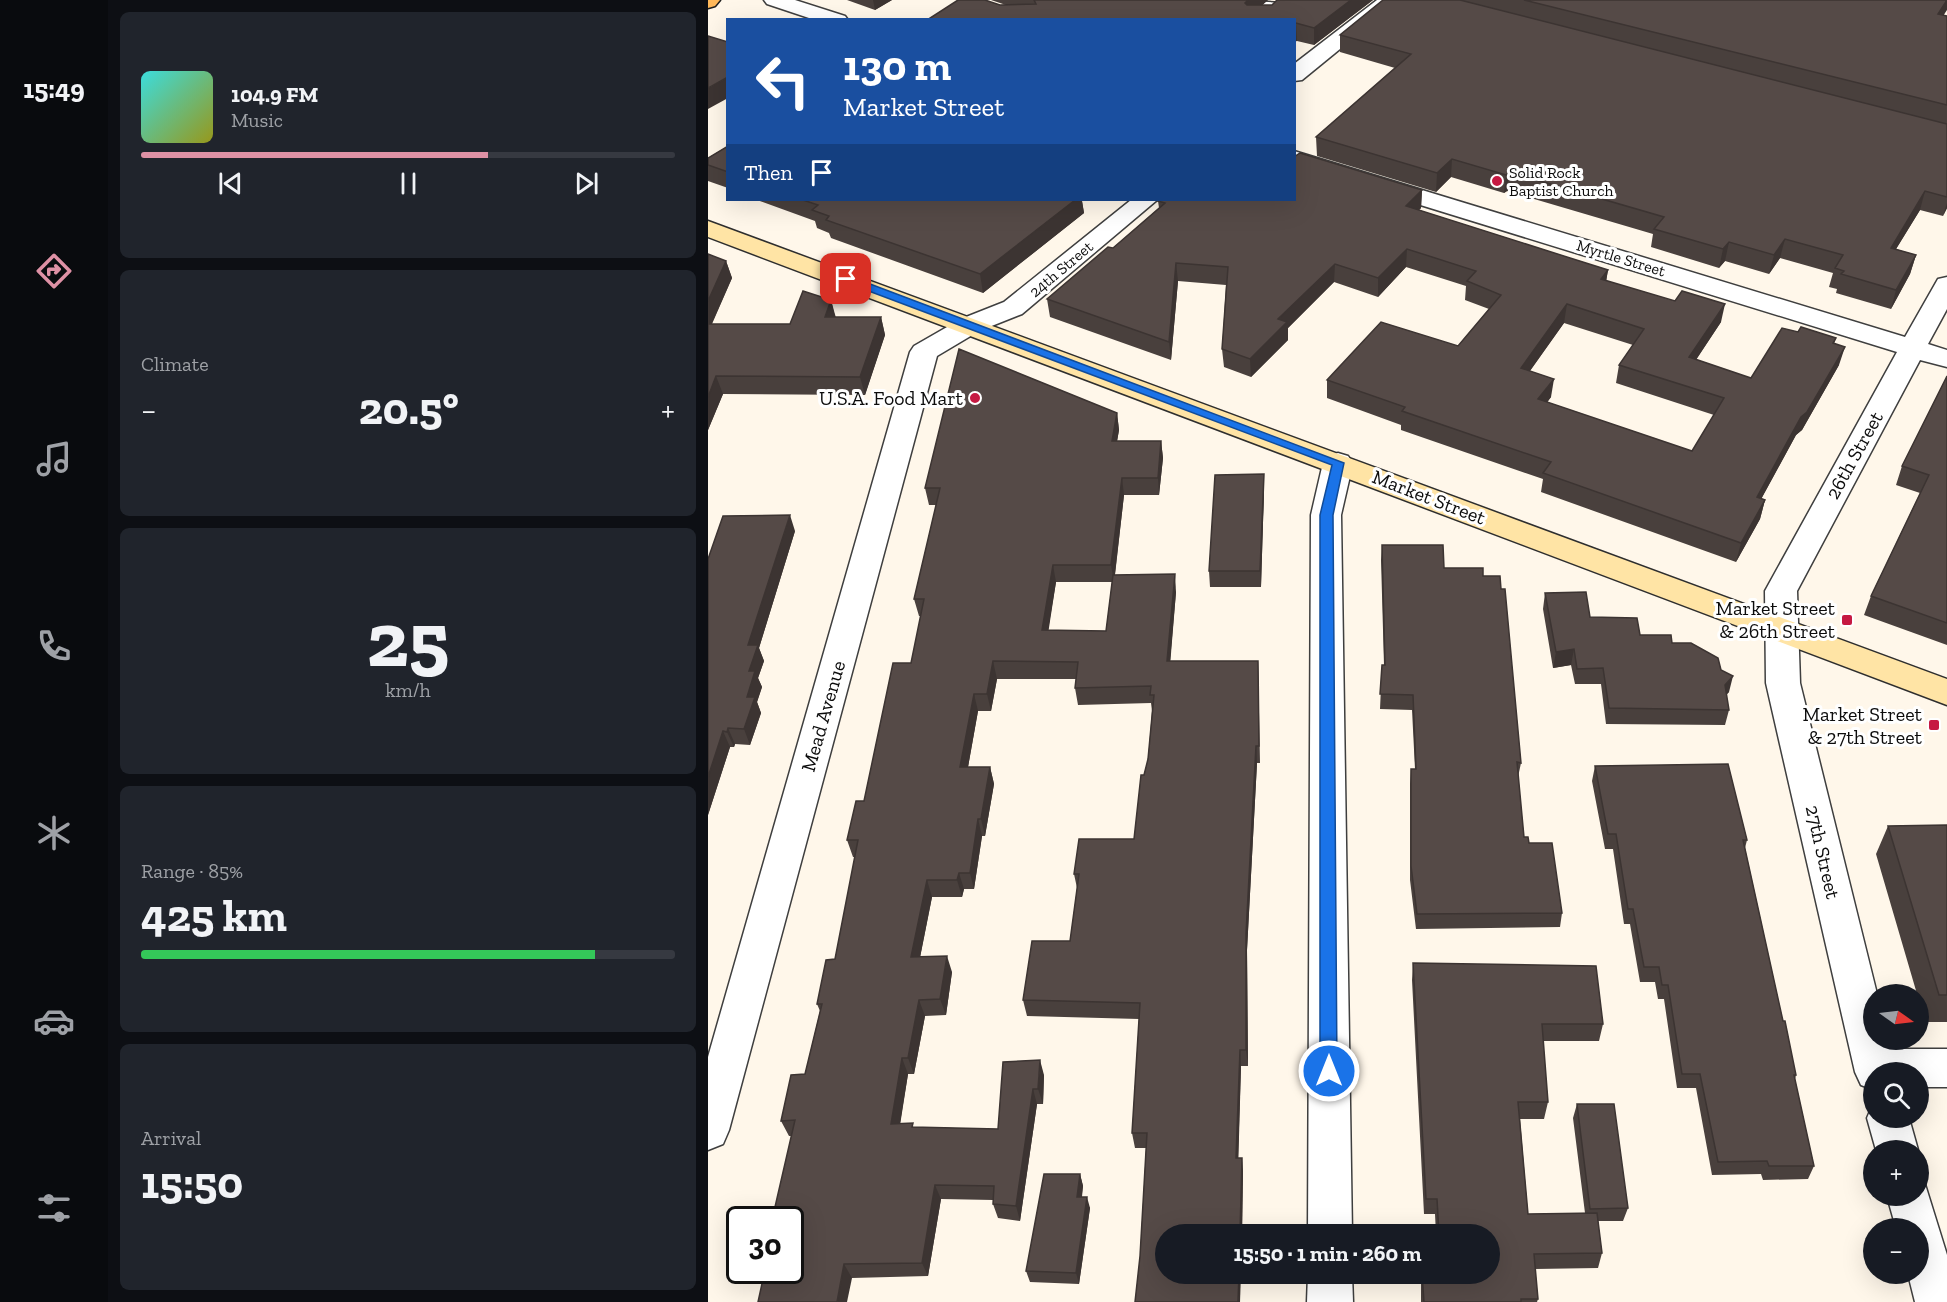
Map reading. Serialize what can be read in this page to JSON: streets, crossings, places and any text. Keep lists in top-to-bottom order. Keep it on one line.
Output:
{"streets":{"main road":["Market Street"],"street":["Myrtle Street","24th Street","26th Street","Mead Avenue","27th Street"]},"crossings":[["Myrtle Street","26th Street"],["24th Street","Market Street"],["24th Street","Mead Avenue"],["26th Street","Market Street"],["26th Street","27th Street"],["Market Street","Mead Avenue"],["Market Street","27th Street"]],"places":{"other":["Solid Rock Baptist Church","U.S.A. Food Mart"],"transit":["Market Street & 26th Street","Market Street & 27th Street"]},"north":"right","page":{"tabs":"15:49","turn":["130 m","Market Street"],"song":["104.9 FM","Music"],"then":"Then","tile":["Climate",["25","km/h"],["Range · 85%","425 km"],["Arrival","15:50"]],"heat":["−","20.5°","+"],"map_buttons":["+","−"],"limit":"30","trip":"15:50 · 1 min · 260 m"}}
